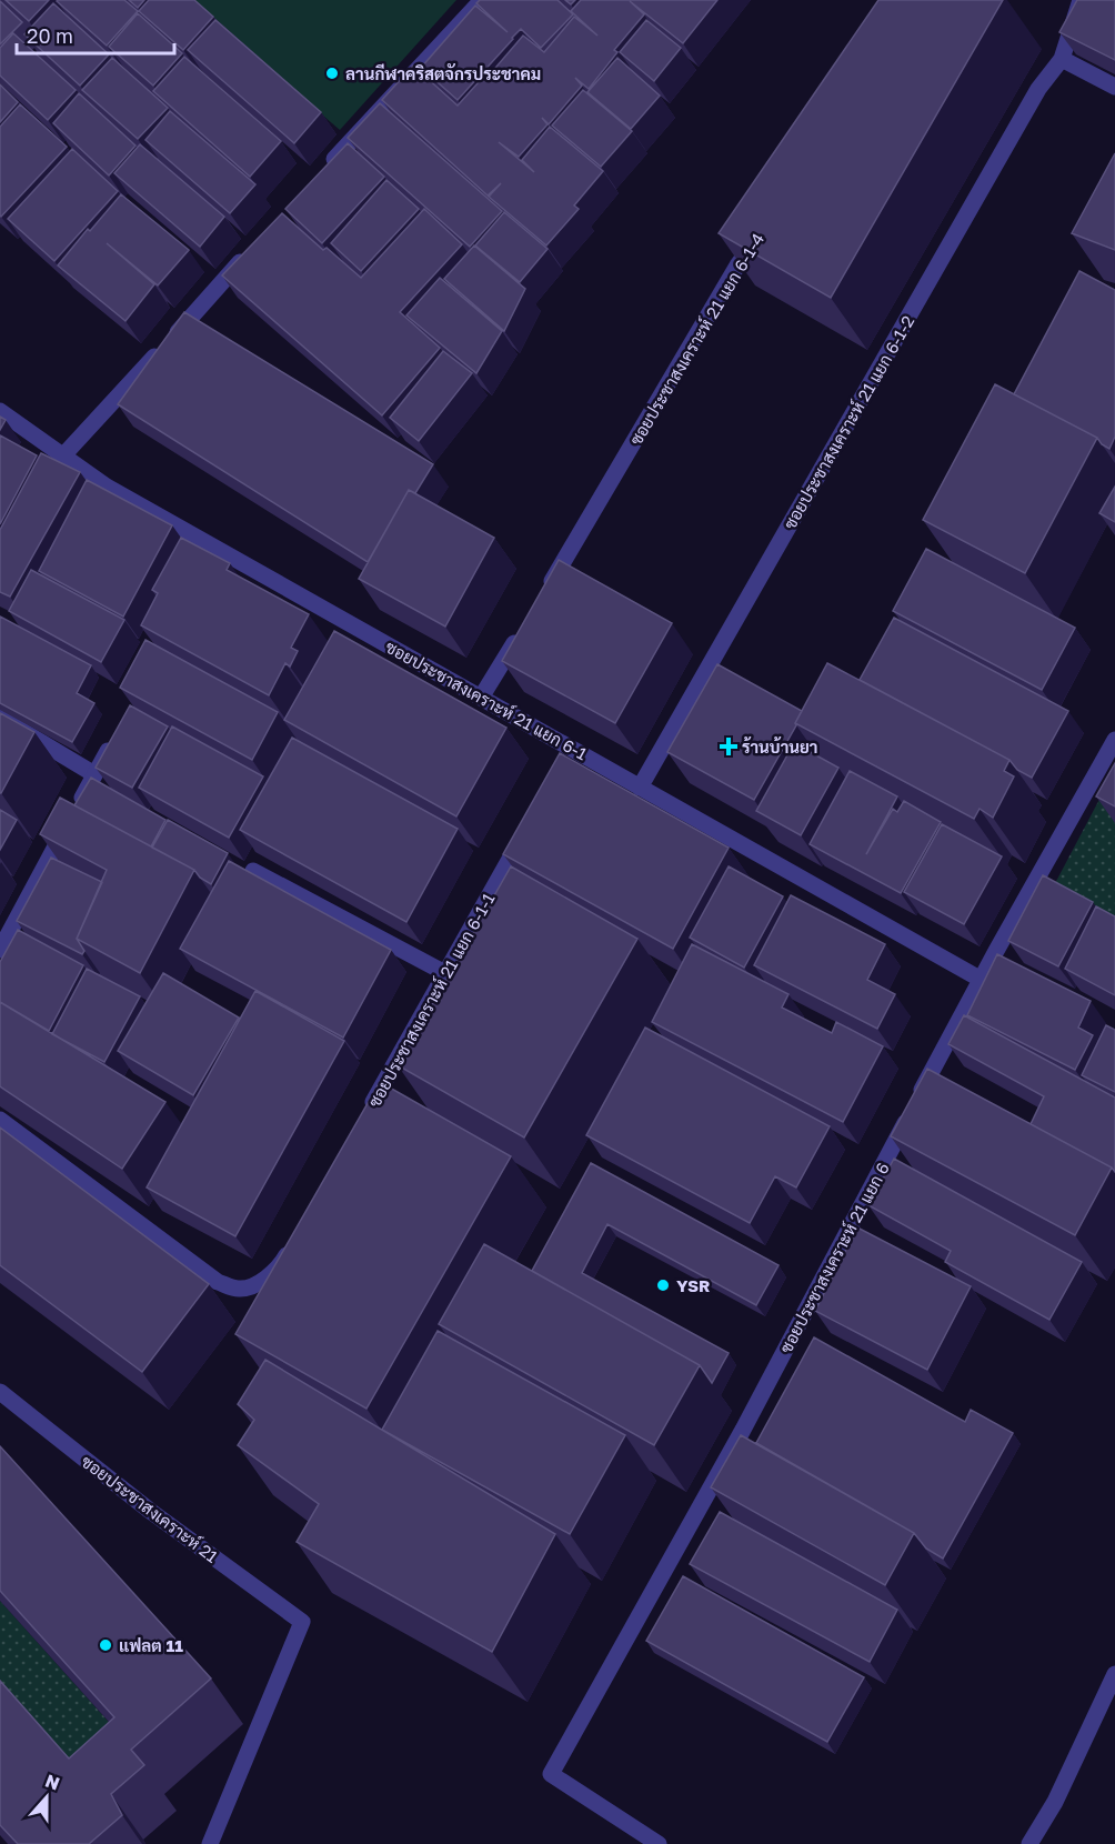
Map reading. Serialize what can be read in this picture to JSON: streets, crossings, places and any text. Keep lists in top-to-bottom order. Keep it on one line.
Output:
{"streets":{"street":["ซอยประชาสงเคราะห์ 21 แยก 6-1-4","ซอยประชาสงเคราะห์ 21 แยก 6-1-2","ซอยประชาสงเคราะห์ 21 แยก 6-1","ซอยประชาสงเคราะห์ 21 แยก 6-1-1","ซอยประชาสงเคราะห์ 21 แยก 6","ซอยประชาสงเคราะห์ 21"]},"crossings":[["ซอยประชาสงเคราะห์ 21 แยก 6-1-2","ซอยประชาสงเคราะห์ 21 แยก 6-1"],["ซอยประชาสงเคราะห์ 21 แยก 6-1","ซอยประชาสงเคราะห์ 21 แยก 6"]],"places":{"other":["ลานกีฬาคริสตจักรประชาคม","YSR","แฟลต 11"],"health":["ร้านบ้านยา"]},"scale_bar":"20 m","north":"top"}
